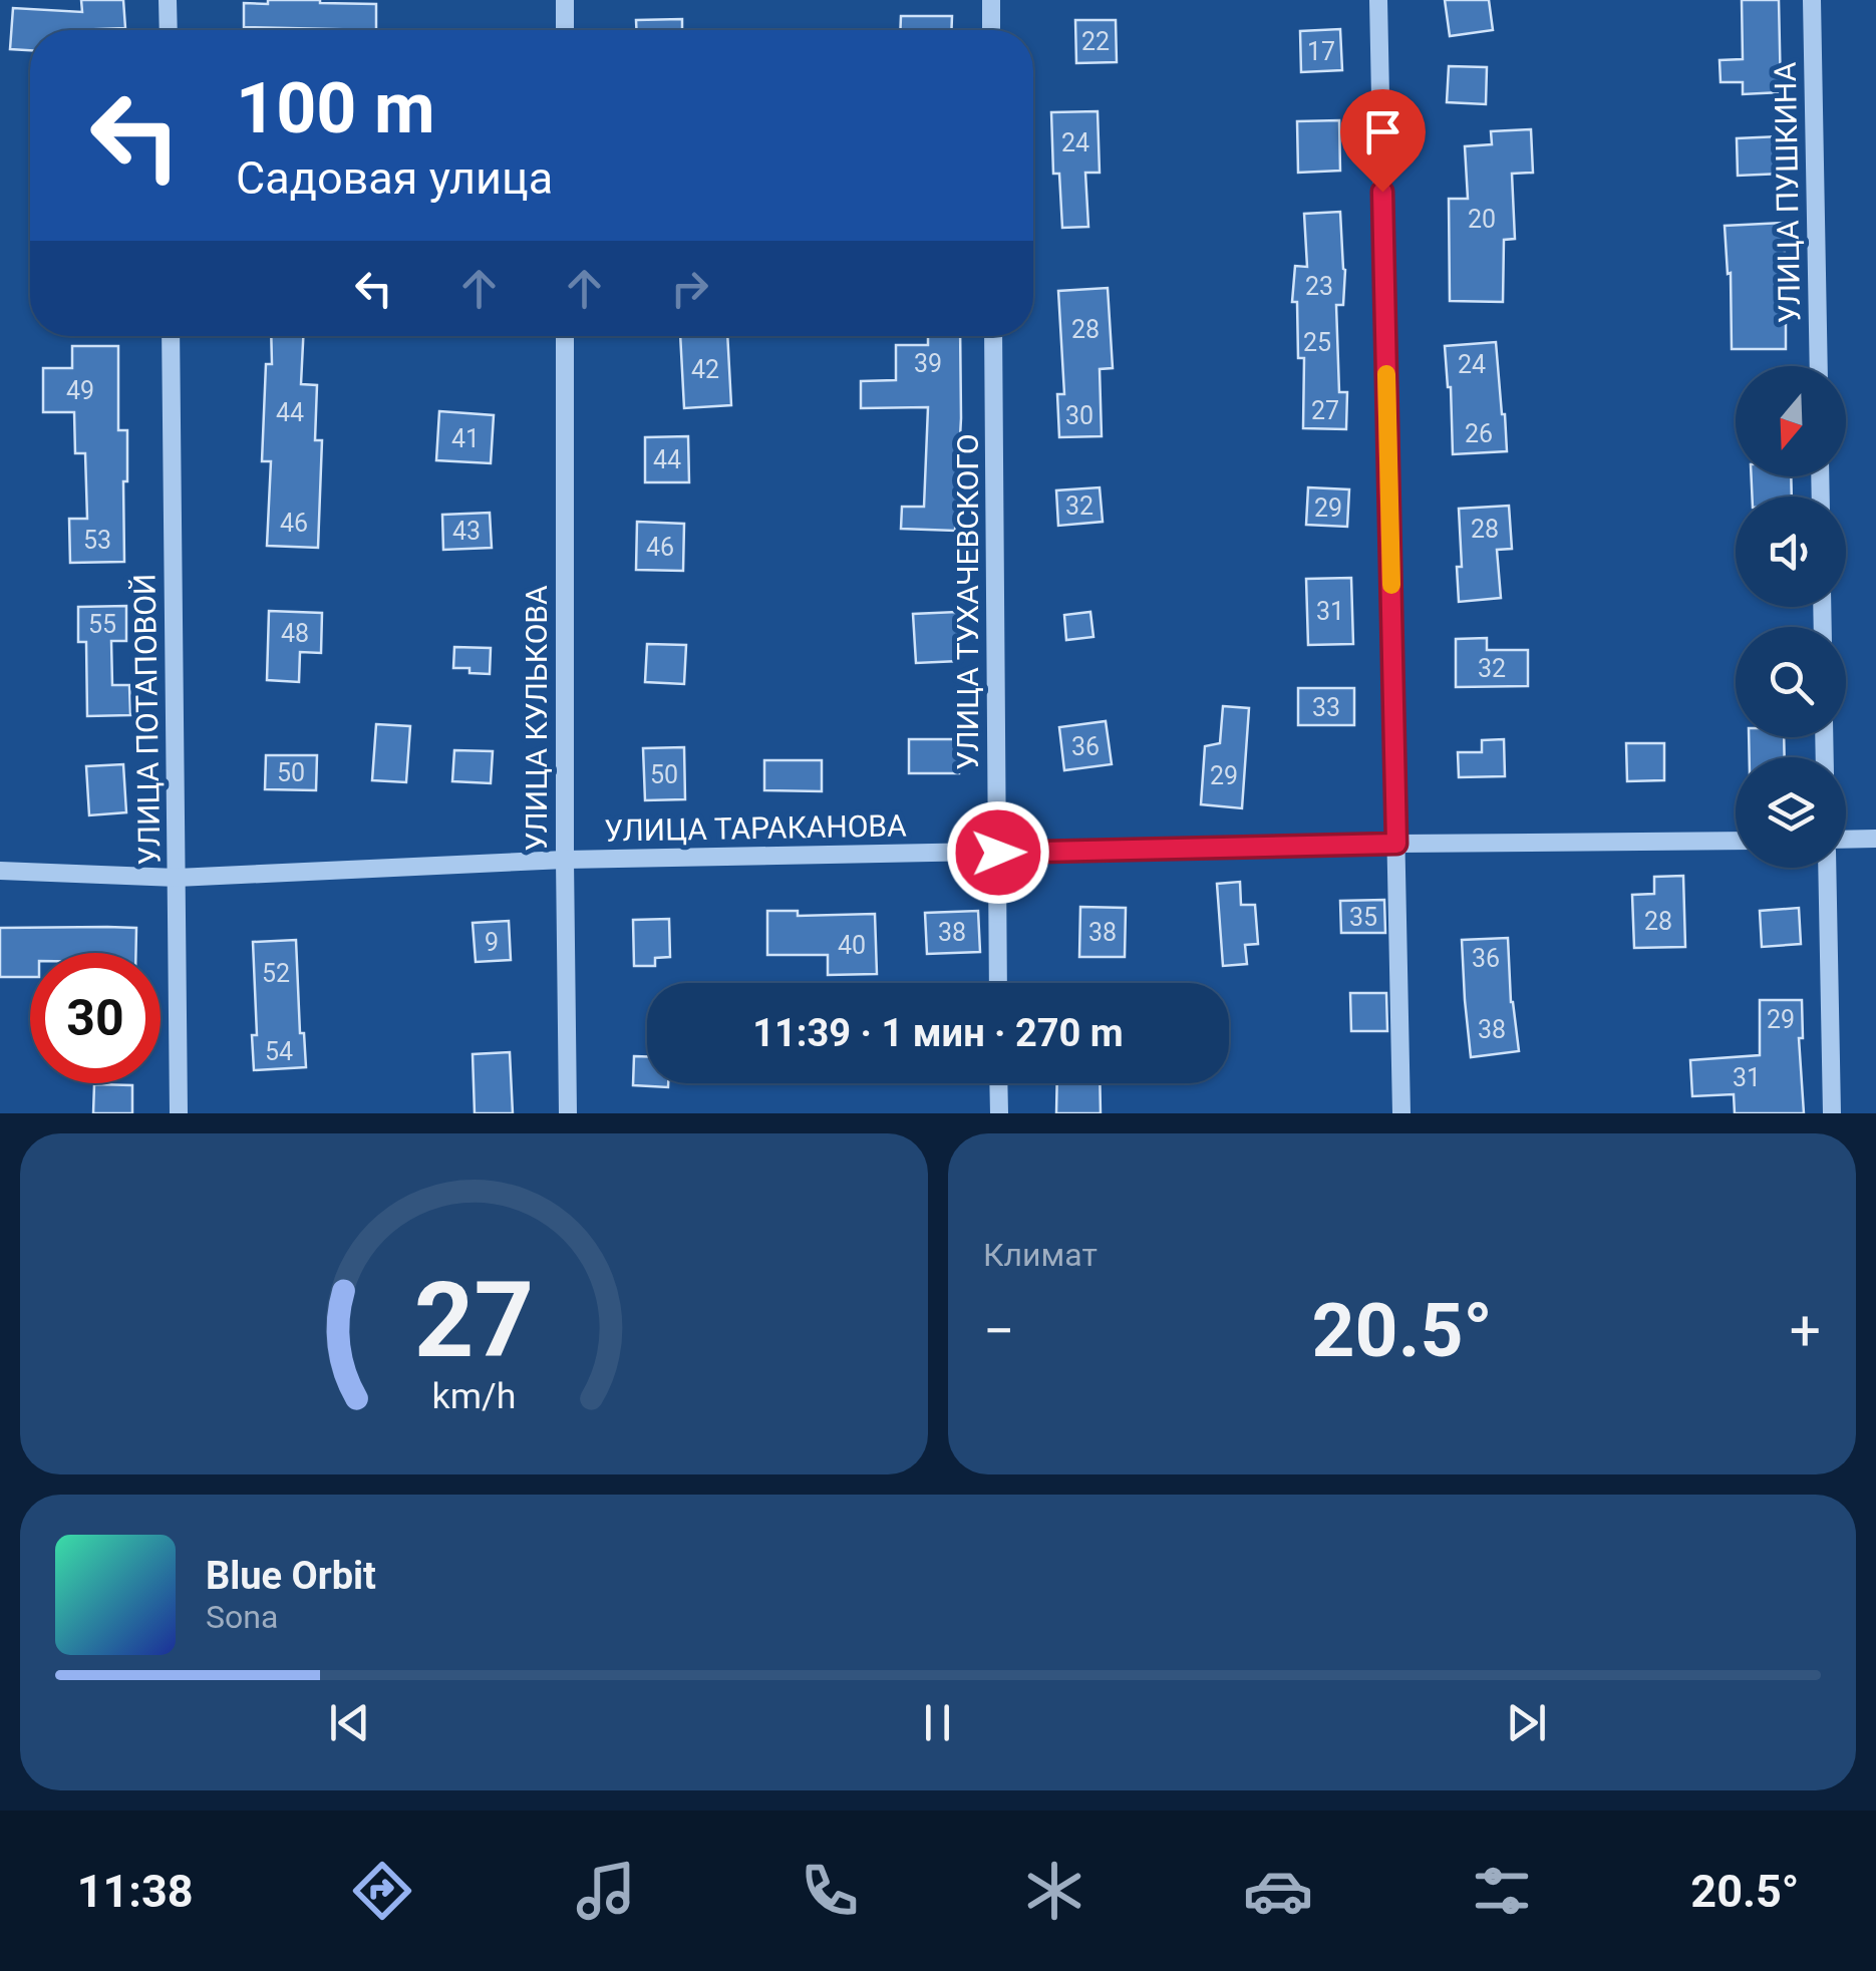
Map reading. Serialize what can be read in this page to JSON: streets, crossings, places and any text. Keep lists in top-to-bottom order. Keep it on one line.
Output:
{"streets":{"street":["УЛИЦА ПУШКИНА","УЛИЦА ТУХАЧЕВСКОГО","УЛИЦА КУЛЬКОВА","УЛИЦА ПОТАПОВОЙ","УЛИЦА ТАРАКАНОВА"]},"crossings":[["УЛИЦА ТУХАЧЕВСКОГО","УЛИЦА ТАРАКАНОВА"],["УЛИЦА КУЛЬКОВА","УЛИЦА ТАРАКАНОВА"],["УЛИЦА ПОТАПОВОЙ","УЛИЦА ТАРАКАНОВА"]],"house_numbers":["22","17","24","20","23","28","25","39","24","42","49","27","44","30","26","41","44","32","29","46","28","43","53","46","31","55","48","32","33","36","50","50","29","35","28","38","38","9","40","36","52","29","38","54","31"],"north":"bottom","page":{"turn":["100 m","Садовая улица"],"limit":"30","trip":"11:39 · 1 мин · 270 m","tile":"Климат","heat":["−","20.5°","+"],"song":["Blue Orbit","Sona"],"tabs":["11:38","20.5°"],"gauge":["27","km/h"]}}
